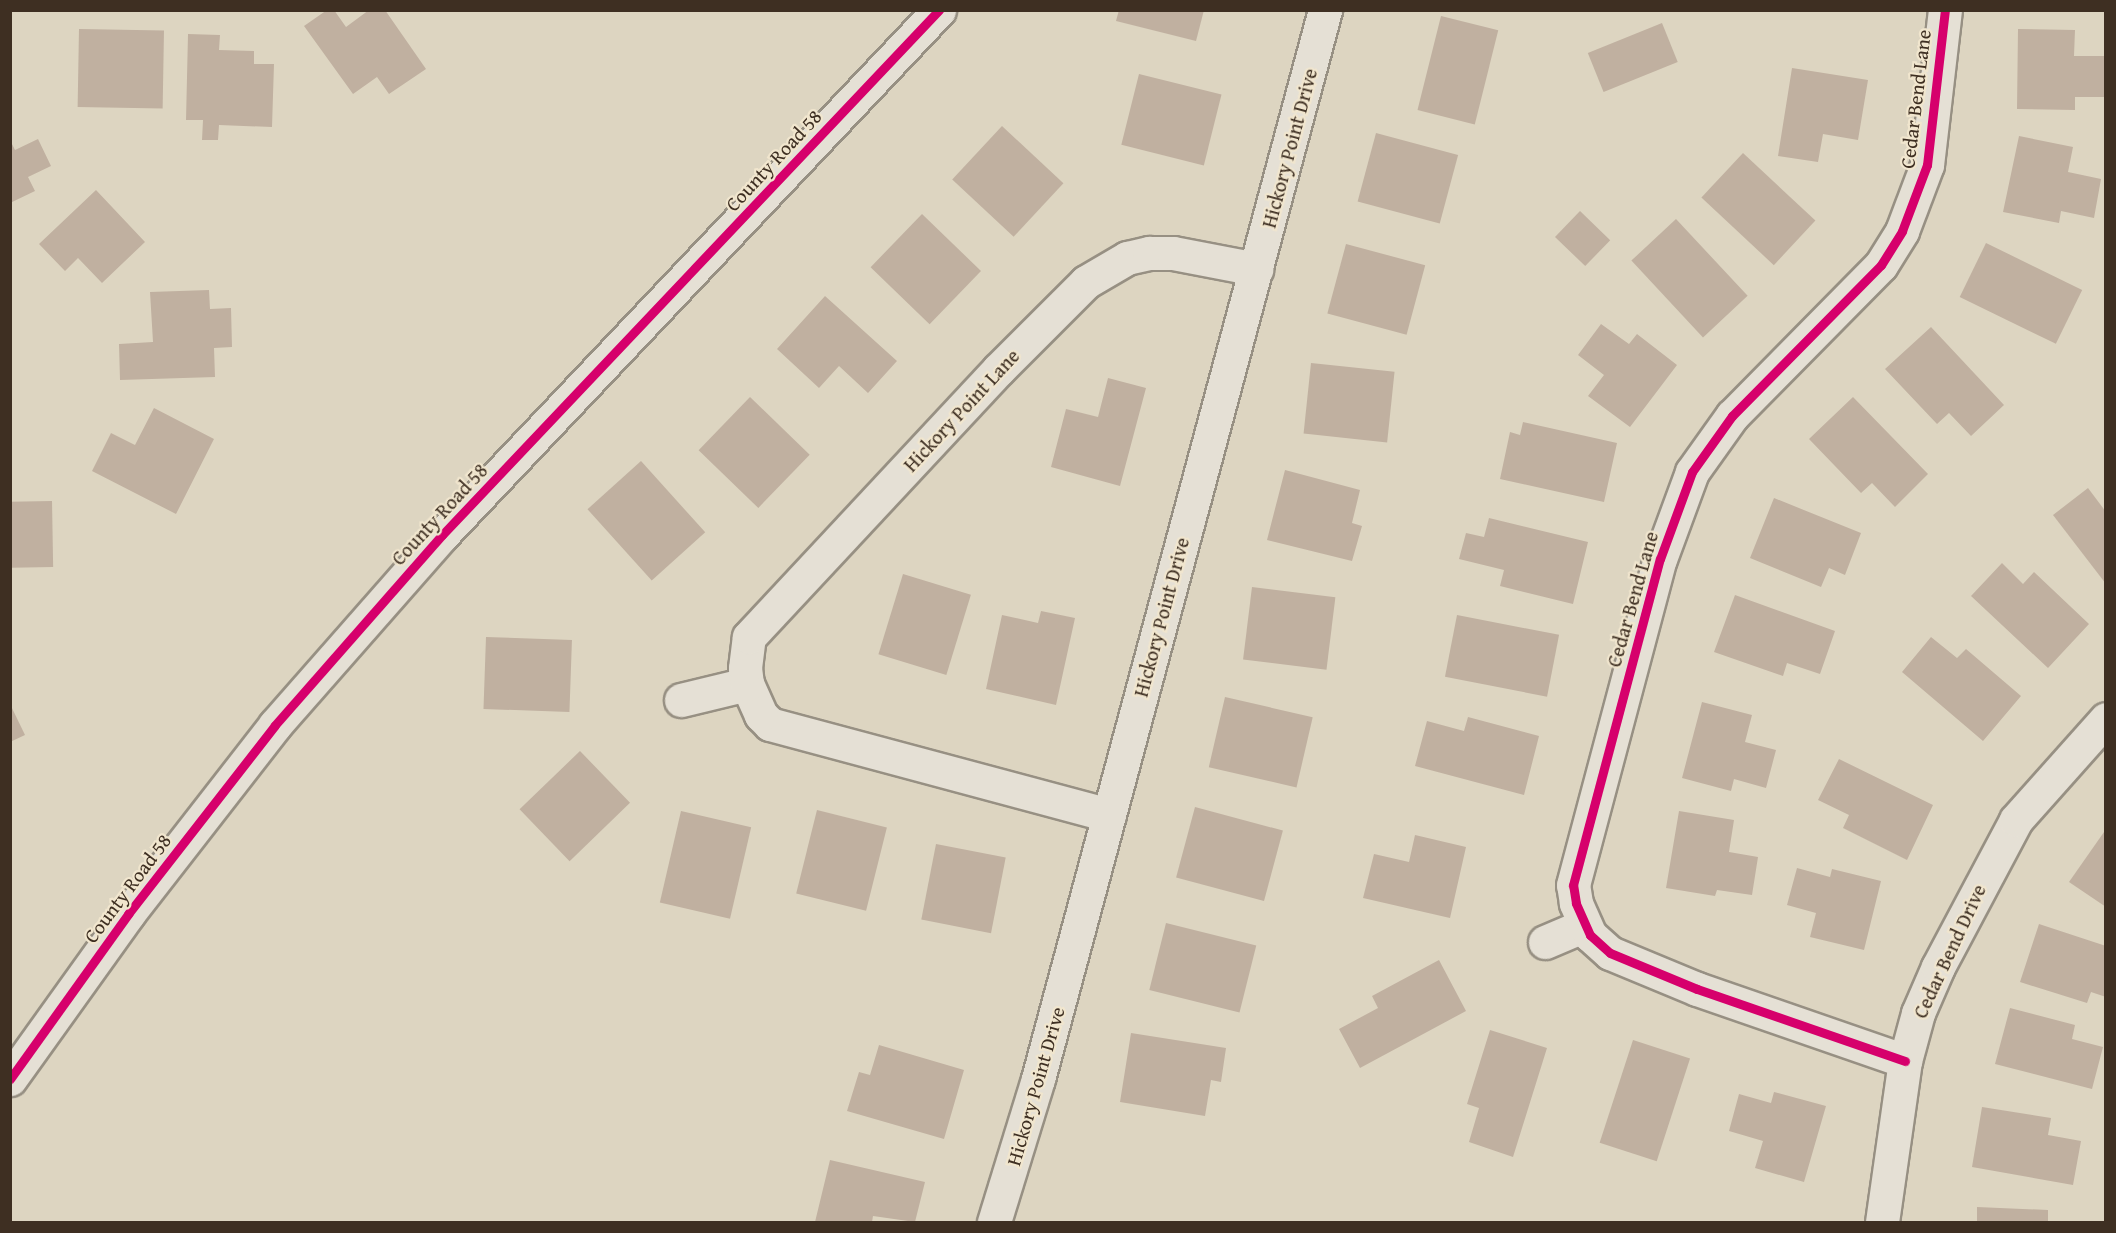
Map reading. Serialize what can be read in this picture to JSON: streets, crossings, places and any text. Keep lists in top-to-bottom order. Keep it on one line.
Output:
{"streets":{"street":["Cedar Bend Lane","Hickory Point Drive","County Road 58","Hickory Point Lane","Cedar Bend Drive"]},"crossings":[["Cedar Bend Lane","Cedar Bend Drive"],["Hickory Point Drive","Hickory Point Lane"]]}
